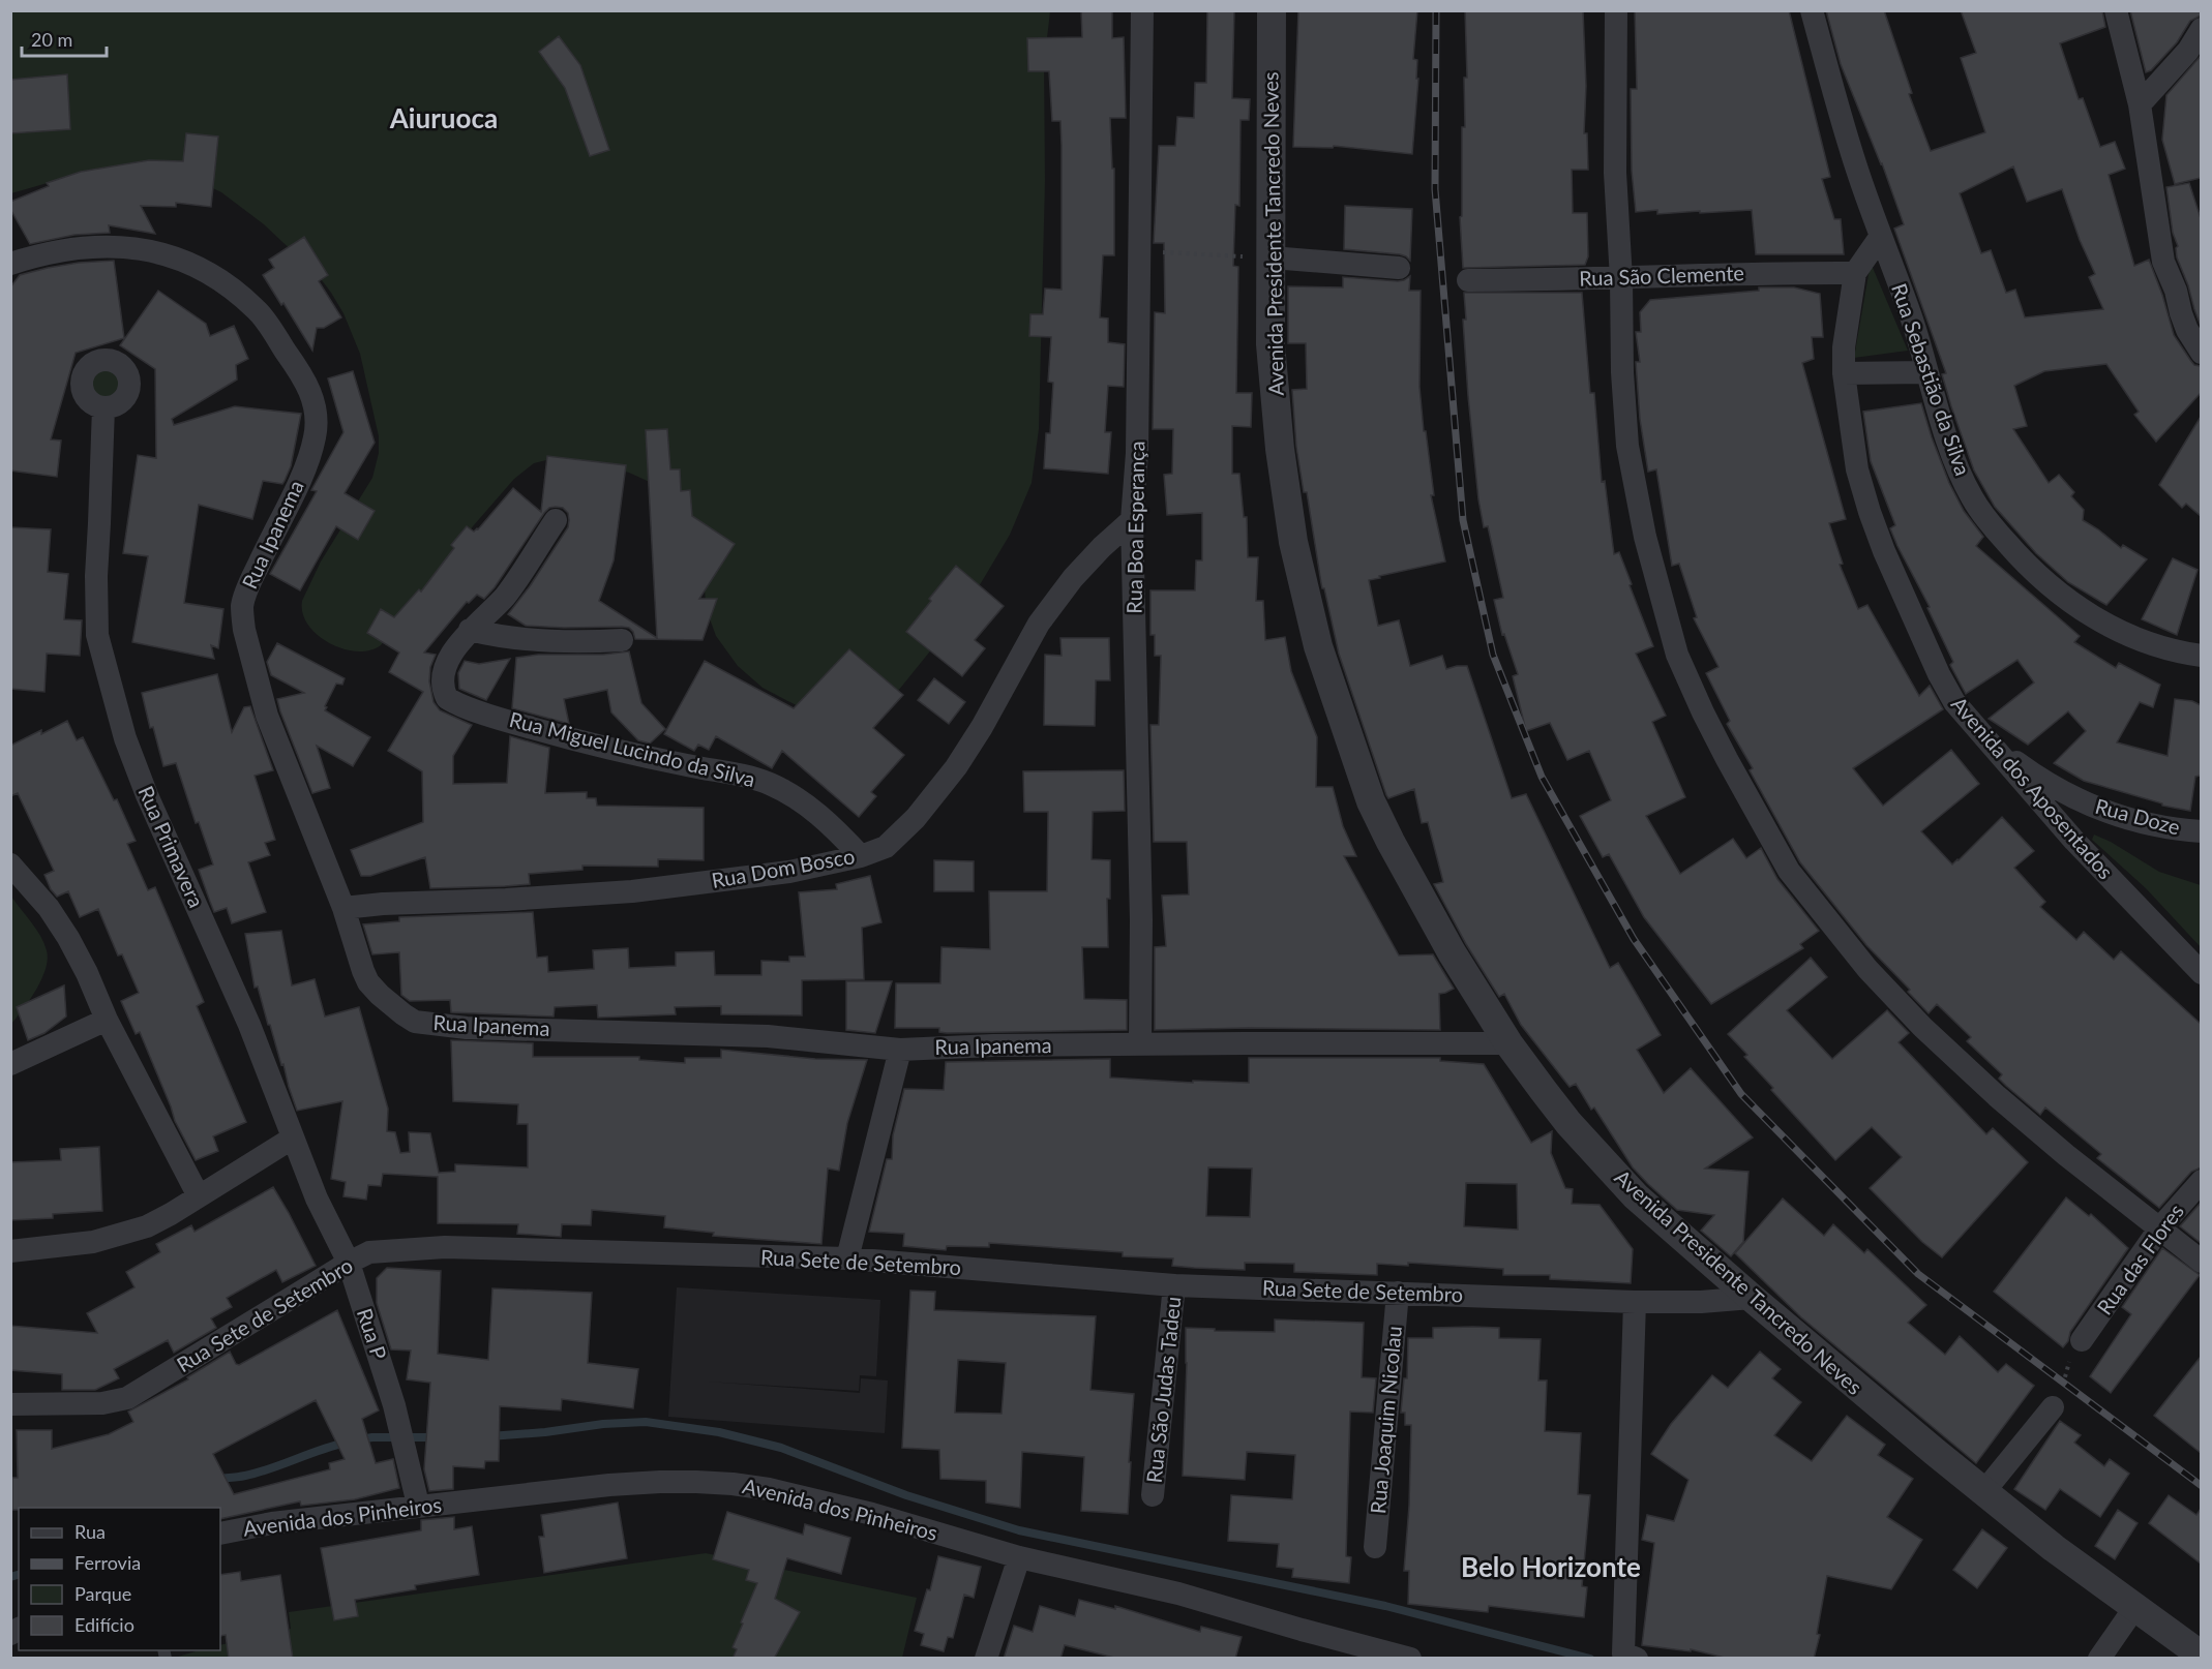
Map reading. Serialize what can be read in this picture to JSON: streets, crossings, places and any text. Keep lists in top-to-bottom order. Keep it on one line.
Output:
{"streets":{"street":["Avenida Presidente Tancredo Neves","Rua São Clemente","Rua Sebastião da Silva","Rua Boa Esperança","Rua Ipanema","Rua Miguel Lucindo da Silva","Avenida dos Aposentados","Rua Doze","Rua Primavera","Rua Dom Bosco","Rua das Flores","Rua Sete de Setembro","Rua P","Rua São Judas Tadeu","Rua Joaquim Nicolau","Avenida dos Pinheiros"]},"crossings":[["Avenida Presidente Tancredo Neves","Rua Ipanema"],["Avenida Presidente Tancredo Neves","Rua Sete de Setembro"],["Rua São Clemente","Avenida dos Aposentados"],["Rua Sebastião da Silva","Avenida dos Aposentados"],["Rua Boa Esperança","Rua Ipanema"],["Rua Boa Esperança","Rua Dom Bosco"],["Rua Ipanema","Rua Dom Bosco"],["Rua Miguel Lucindo da Silva","Rua Dom Bosco"],["Avenida dos Aposentados","Rua Doze"],["Rua Primavera","Rua Sete de Setembro"],["Rua Primavera","Rua P"],["Rua Sete de Setembro","Rua P"],["Rua Sete de Setembro","Rua São Judas Tadeu"],["Rua Sete de Setembro","Rua Joaquim Nicolau"],["Rua P","Avenida dos Pinheiros"]],"districts":["Aiuruoca","Belo Horizonte"],"legend":["Rua","Ferrovia","Parque","Edifício"],"scale_bar":"20 m"}
